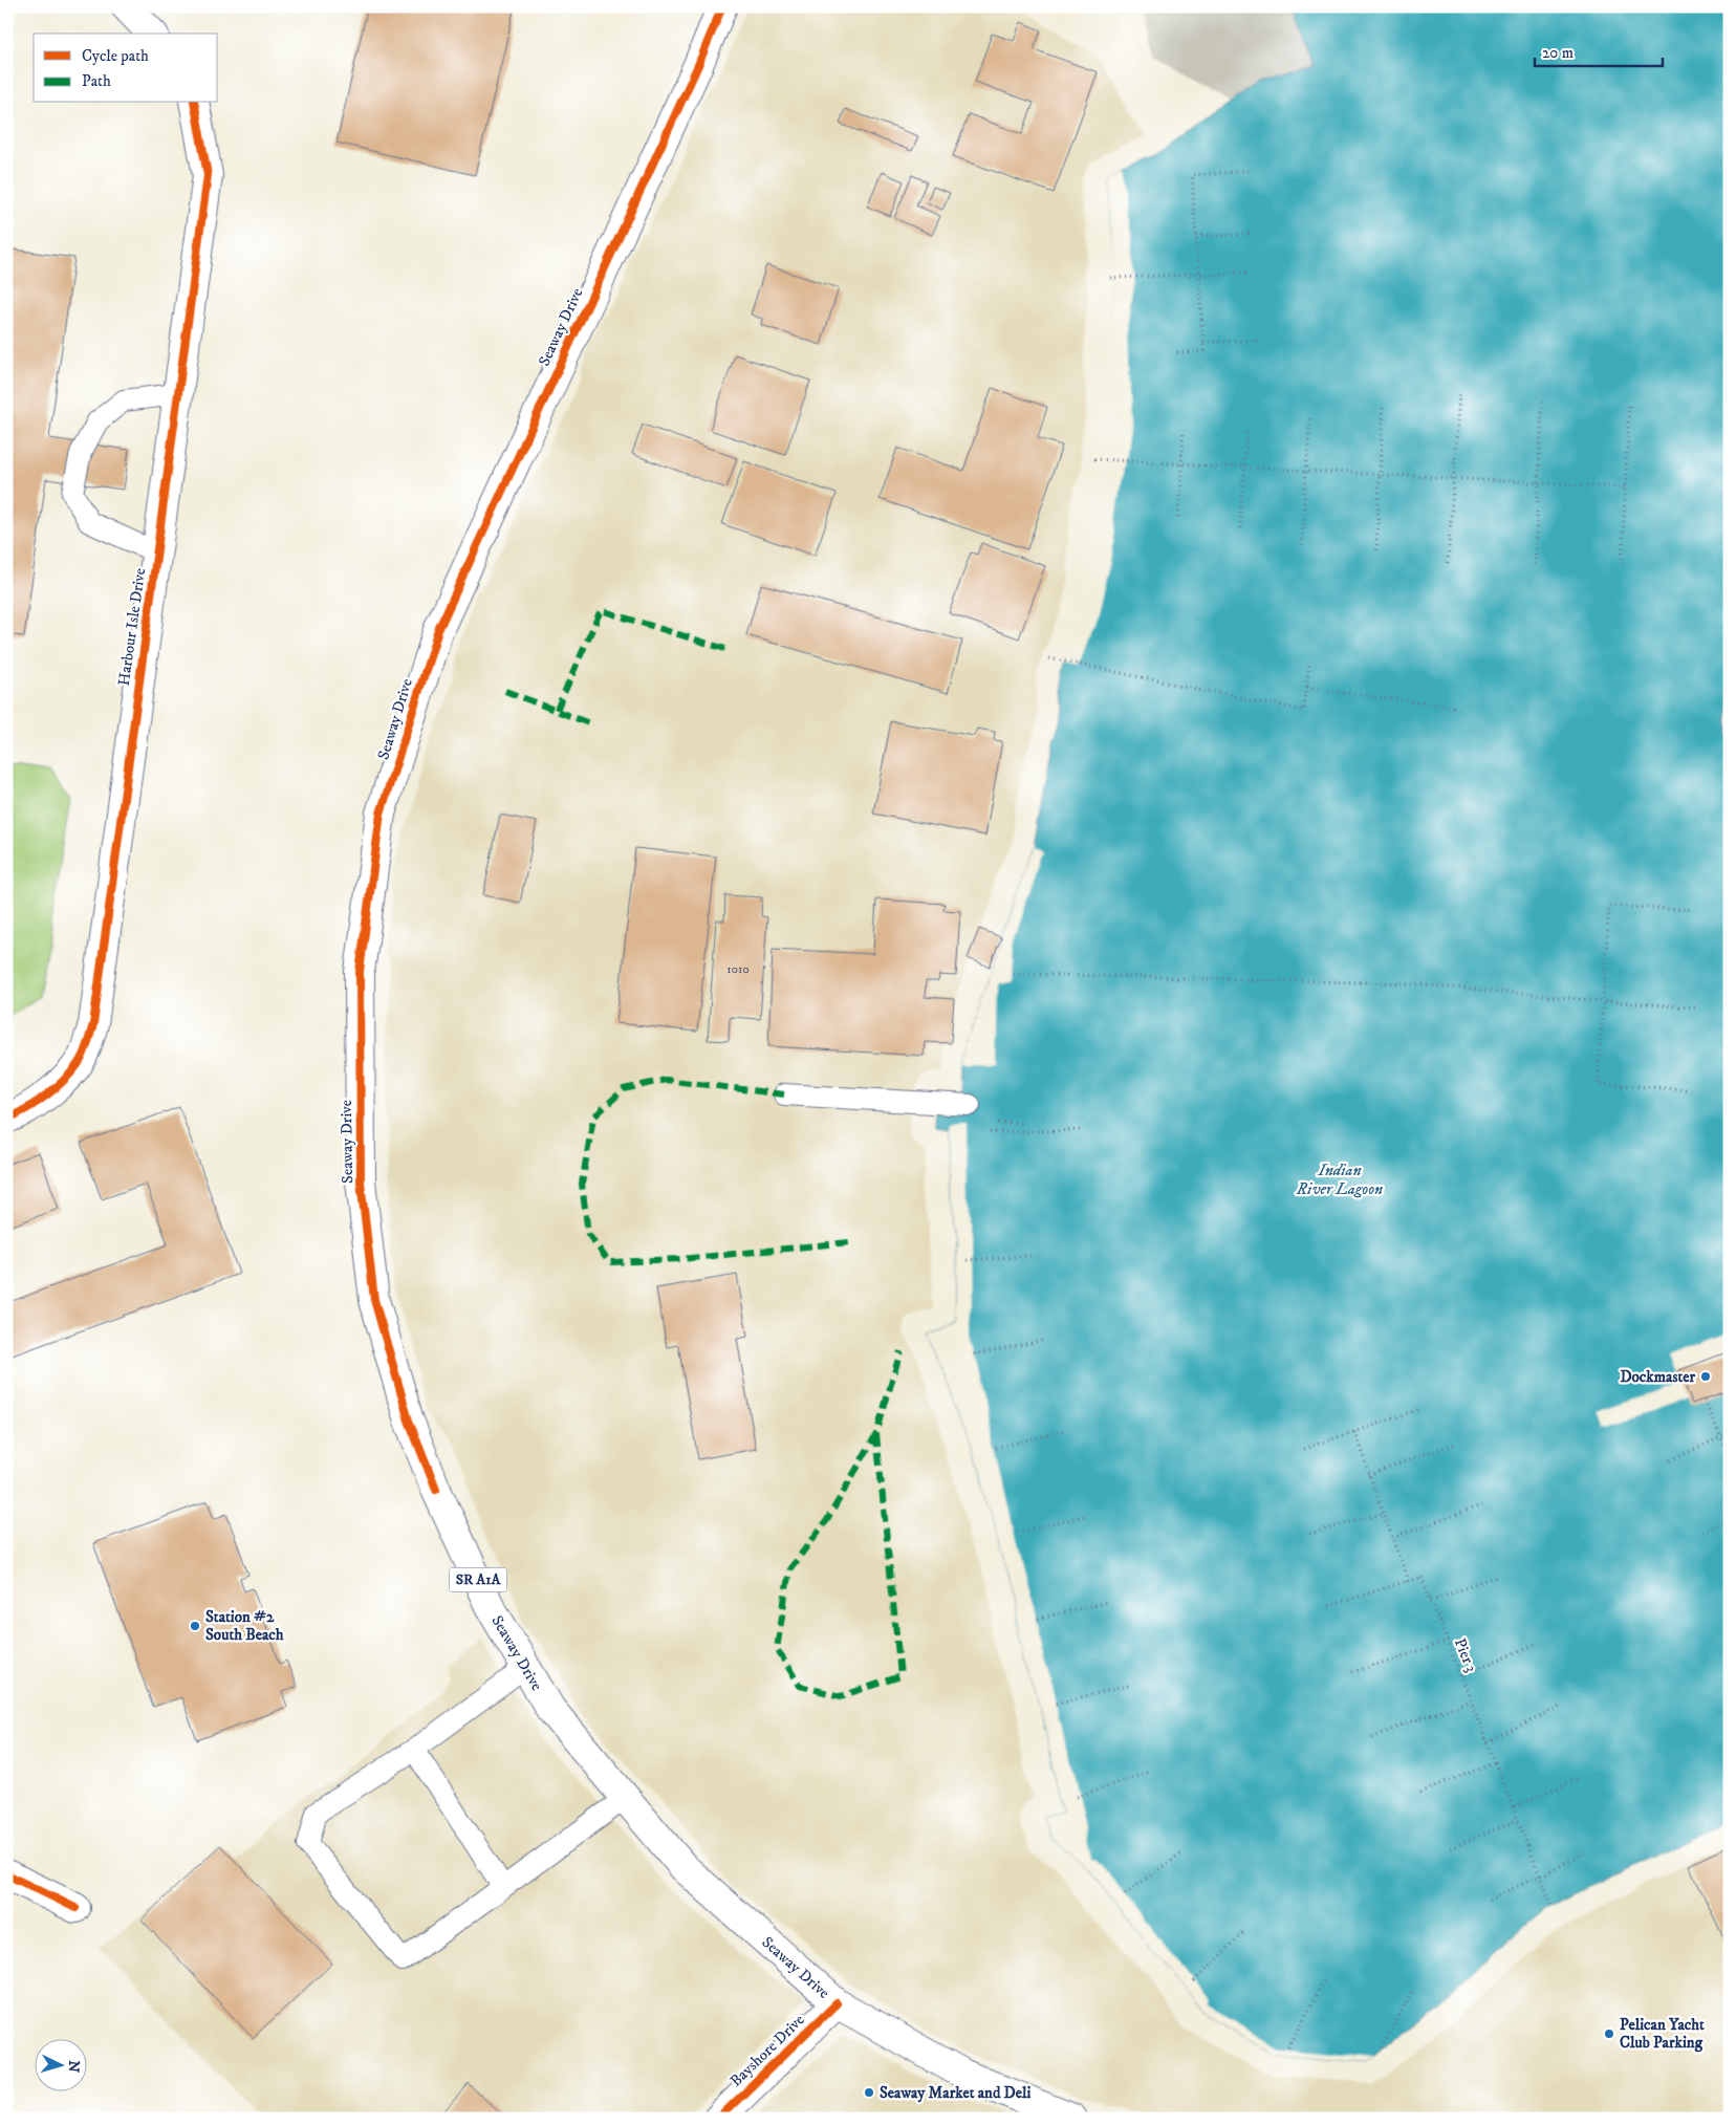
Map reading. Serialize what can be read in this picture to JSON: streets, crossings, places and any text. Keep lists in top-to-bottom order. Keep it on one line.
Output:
{"streets":{"main road":["Seaway Drive","Harbour Isle Drive","SR A1A","Bayshore Drive"],"path":["Pier 3"]},"crossings":[["Seaway Drive","Bayshore Drive"]],"water":["Indian River Lagoon"],"places":["Dockmaster","Station #2 South Beach","Pelican Yacht Club Parking","Seaway Market and Deli"],"house_numbers":["1010"],"legend":["Cycle path","Path"],"scale_bar":"20 m","north":"right"}
